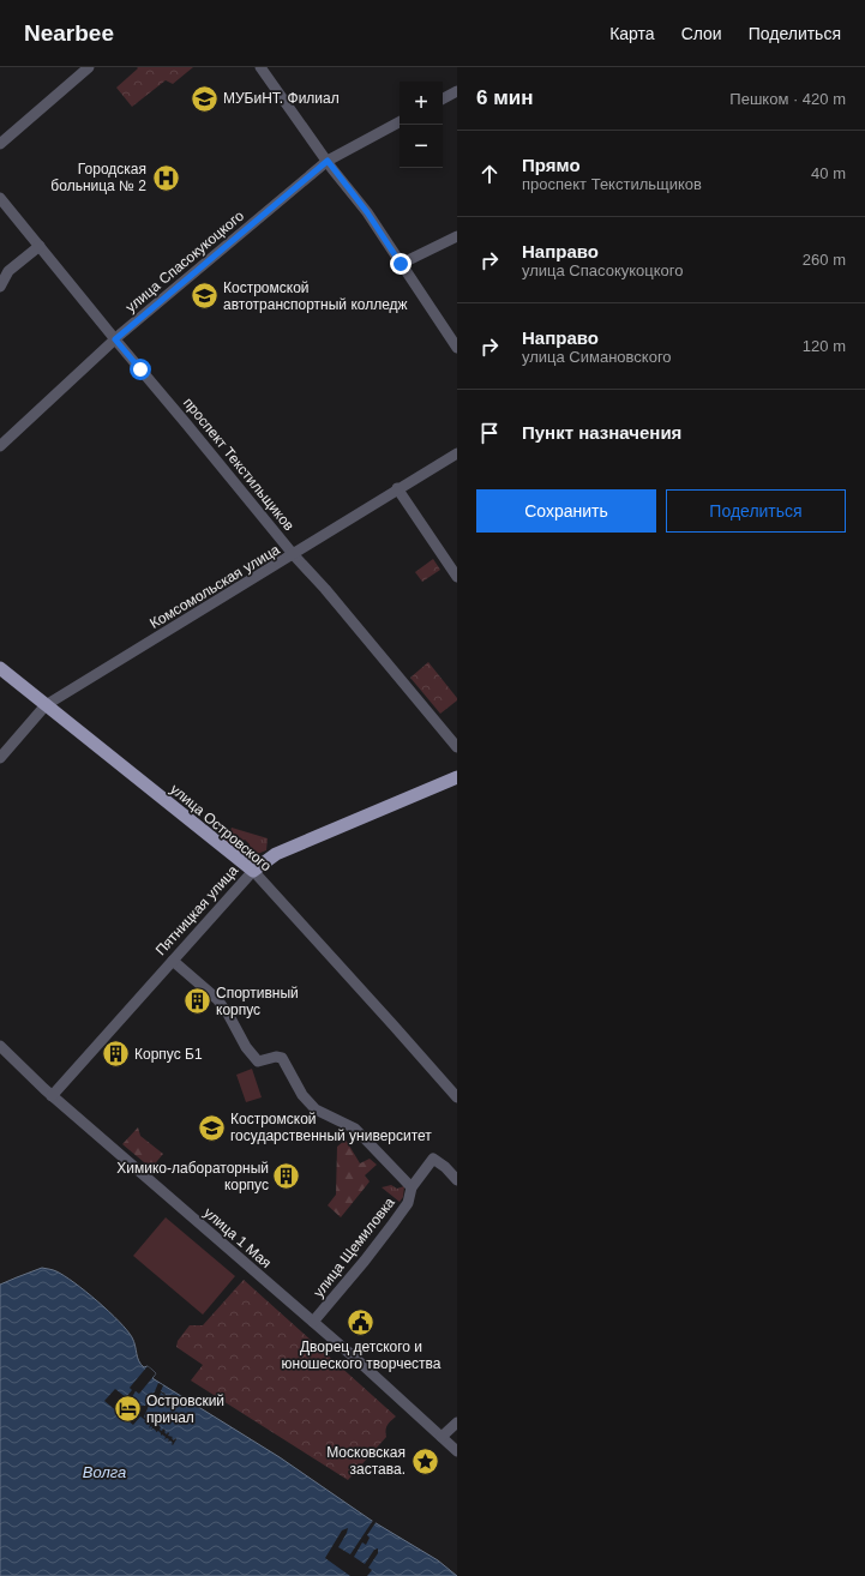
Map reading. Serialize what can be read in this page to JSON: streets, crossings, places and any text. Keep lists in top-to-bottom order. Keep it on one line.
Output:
{"streets":{"main road":["улица Островского","Пятницкая улица"],"street":["улица Спасокукоцкого","проспект Текстильщиков","Комсомольская улица","улица 1 Мая","улица Щемиловка"]},"crossings":[["улица Спасокукоцкого","проспект Текстильщиков"],["проспект Текстильщиков","Комсомольская улица"],["Комсомольская улица","улица Островского"],["улица Островского","Пятницкая улица"],["Пятницкая улица","улица 1 Мая"],["улица 1 Мая","улица Щемиловка"]],"water":["Волга"],"places":{"school or university":["МУБиНТ. Филиал","Костромской автотранспортный колледж","Костромской государственный университет"],"hospital":["Городская больница № 2"],"building":["Спортивный корпус","Корпус Б1","Химико-лабораторный корпус"],"public building":["Дворец детского и юношеского творчества"],"hotel":["Островский причал"],"place":["Московская застава."]},"page":{"header":"Nearbee","nav":["Карта","Слои","Поделиться"],"heading":["6 мин","Пешком · 420 m"],"map_buttons":["+","−"],"list":[["Прямо","проспект Текстильщиков","40 m"],["Направо","улица Спасокукоцкого","260 m"],["Направо","улица Симановского","120 m"],"Пункт назначения"],"buttons":["Сохранить","Поделиться"]}}
